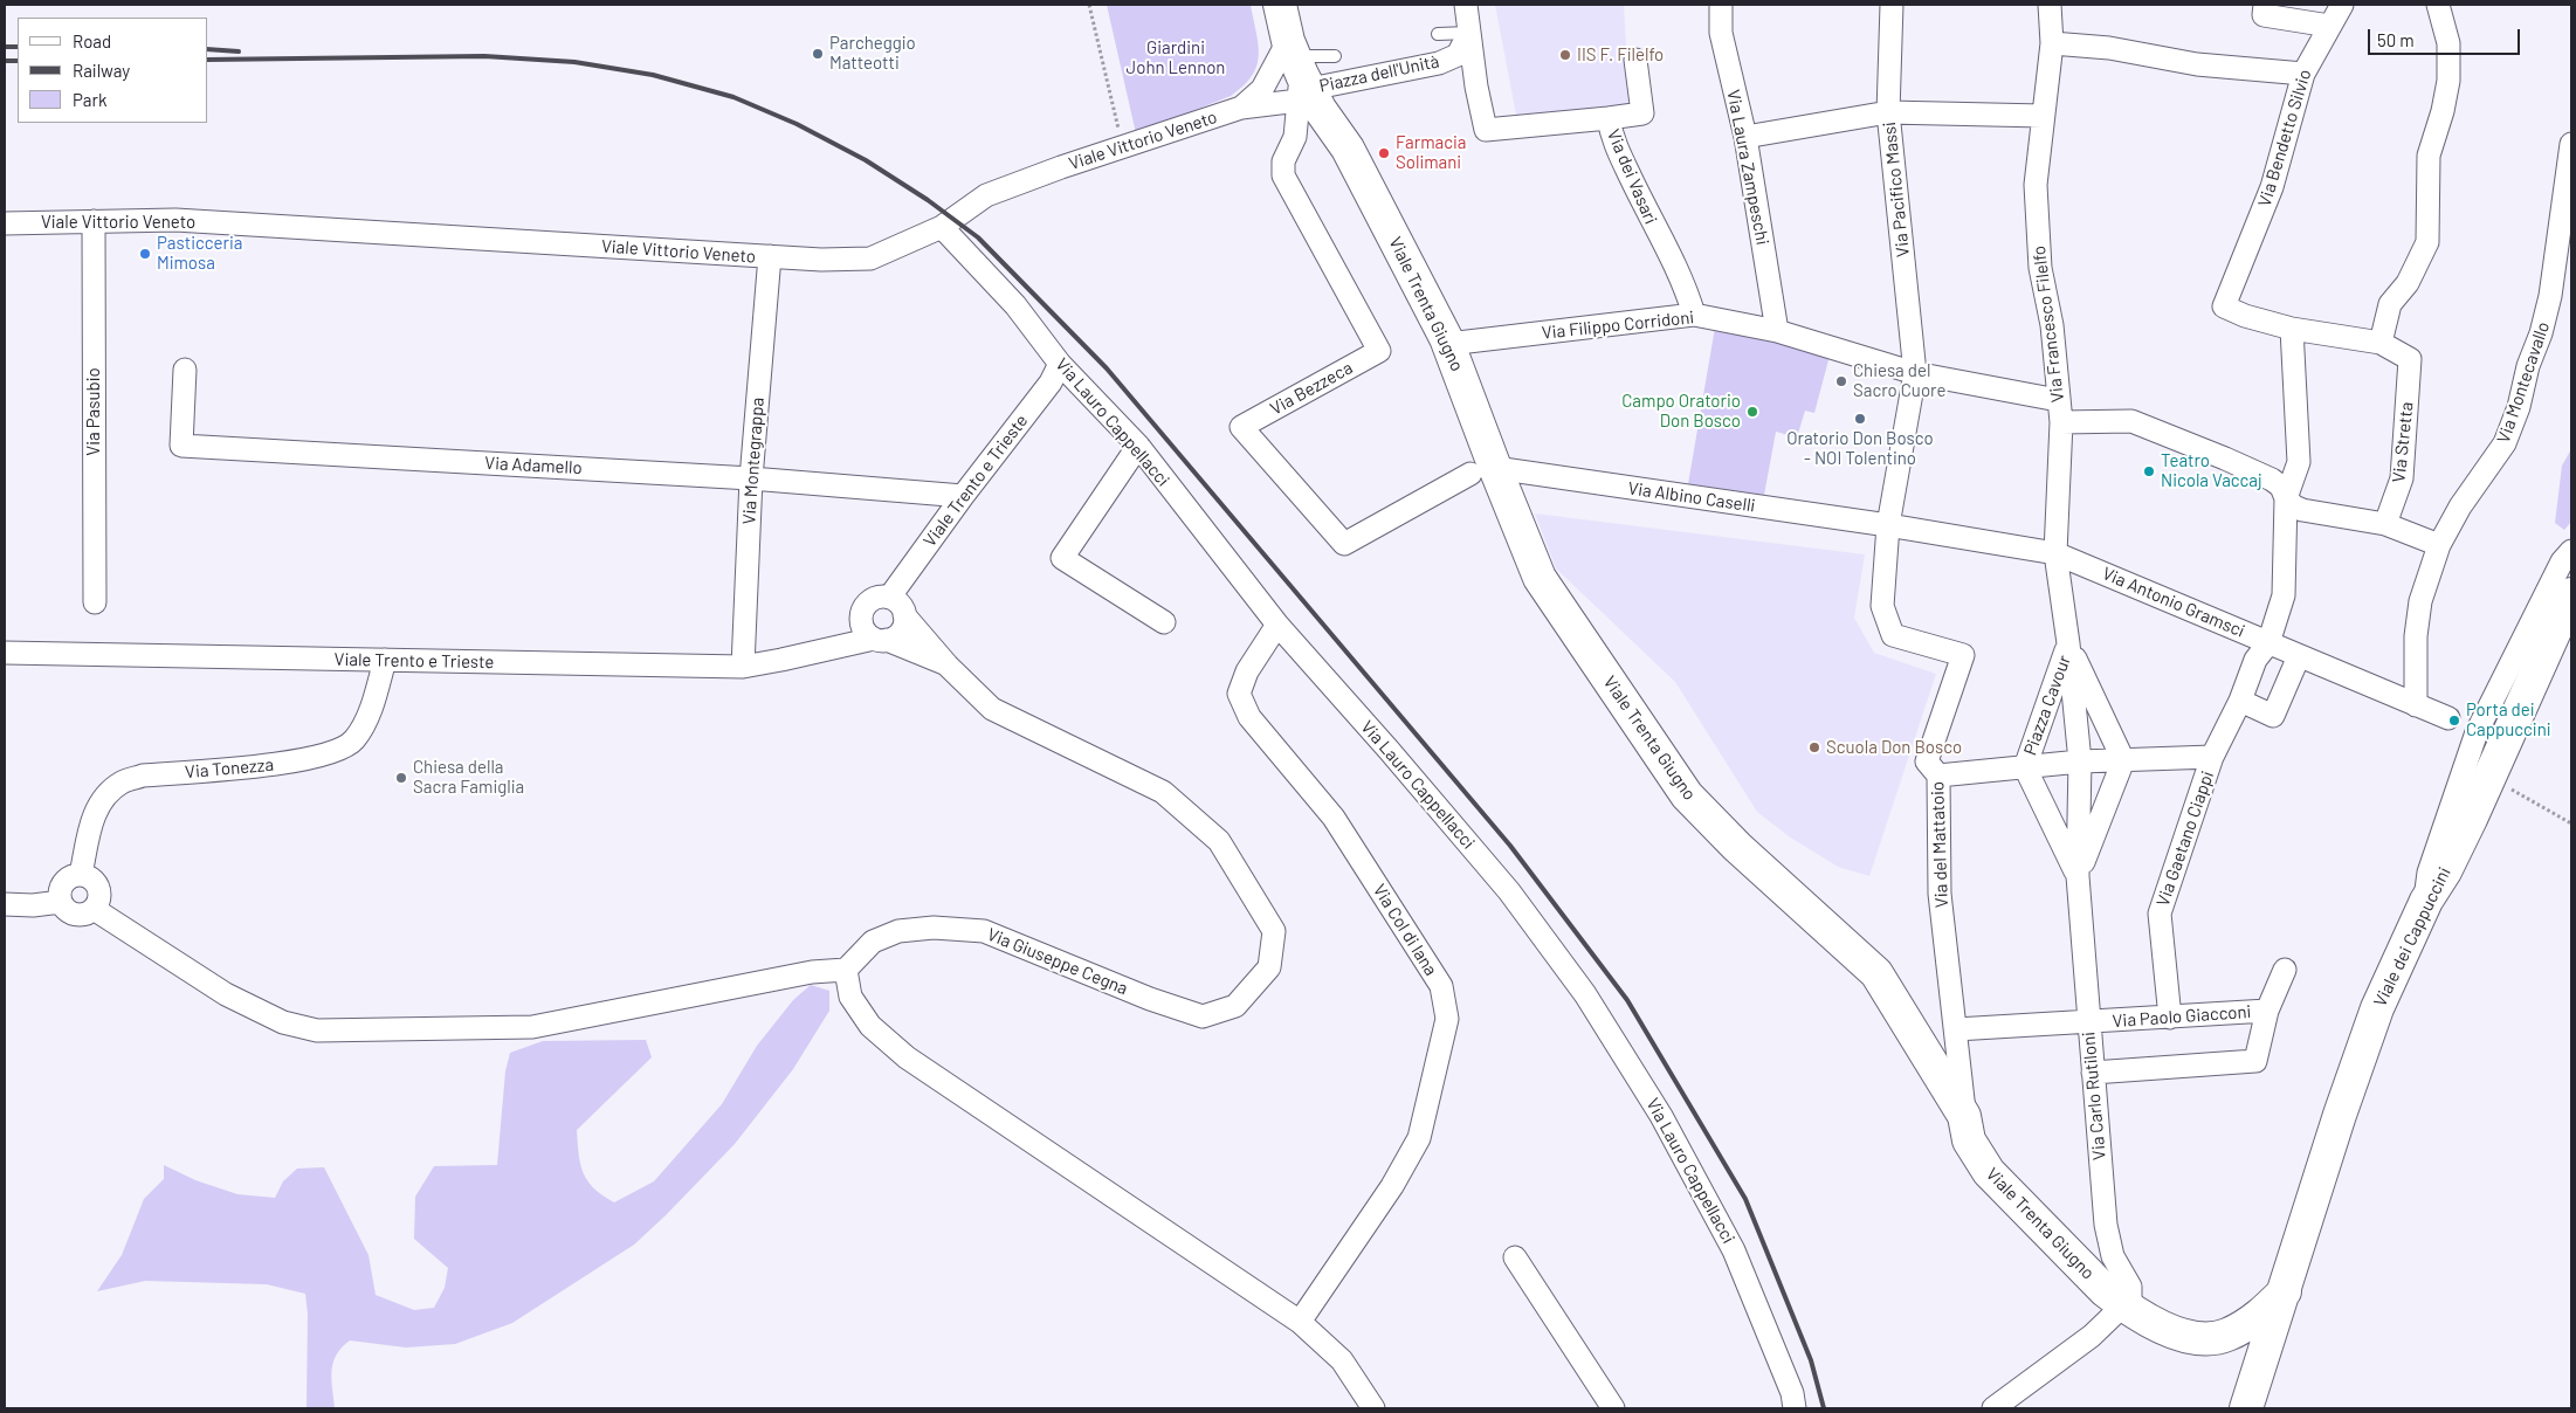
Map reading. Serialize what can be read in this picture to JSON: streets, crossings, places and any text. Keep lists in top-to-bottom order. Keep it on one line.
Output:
{"streets":{"street":["Piazza dell'Unità","Via Bendetto Silvio","Viale Vittorio Veneto","Via Laura Zampeschi","Via dei Vasari","Via Pacifico Massi","Viale Trenta Giugno","Via Francesco Filelfo","Via Filippo Corridoni","Via Montecavallo","Via Bezzeca","Via Pasubio","Via Lauro Cappellacci","Via Stretta","Via Montegrappa","Via Adamello","Viale Trento e Trieste","Via Albino Caselli","Via Antonio Gramsci","Piazza Cavour","Via Tonezza","Via Gaetano Ciappi","Via del Mattatoio","Via Col di lana","Viale dei Cappuccini","Via Giuseppe Cegna","Via Paolo Giacconi","Via Carlo Rutiloni"]},"crossings":[["Piazza dell'Unità","Viale Vittorio Veneto"],["Piazza dell'Unità","Via dei Vasari"],["Piazza dell'Unità","Viale Trenta Giugno"],["Piazza dell'Unità","Via Bezzeca"],["Via Bendetto Silvio","Via Gaetano Ciappi"],["Viale Vittorio Veneto","Viale Trenta Giugno"],["Viale Vittorio Veneto","Via Bezzeca"],["Viale Vittorio Veneto","Via Pasubio"],["Viale Vittorio Veneto","Via Lauro Cappellacci"],["Viale Vittorio Veneto","Via Montegrappa"],["Via Laura Zampeschi","Via Filippo Corridoni"],["Via dei Vasari","Via Filippo Corridoni"],["Via Pacifico Massi","Via Filippo Corridoni"],["Via Pacifico Massi","Via Albino Caselli"],["Via Pacifico Massi","Via Antonio Gramsci"],["Via Pacifico Massi","Via del Mattatoio"],["Viale Trenta Giugno","Via Filippo Corridoni"],["Viale Trenta Giugno","Via Bezzeca"],["Viale Trenta Giugno","Via Albino Caselli"],["Viale Trenta Giugno","Via del Mattatoio"],["Viale Trenta Giugno","Via Carlo Rutiloni"],["Via Francesco Filelfo","Via Filippo Corridoni"],["Via Francesco Filelfo","Via Antonio Gramsci"],["Via Francesco Filelfo","Piazza Cavour"],["Via Montecavallo","Via Antonio Gramsci"],["Via Bezzeca","Via Albino Caselli"],["Via Lauro Cappellacci","Viale Trento e Trieste"],["Via Lauro Cappellacci","Via Col di lana"],["Via Montegrappa","Via Adamello"],["Via Montegrappa","Viale Trento e Trieste"],["Via Adamello","Viale Trento e Trieste"],["Viale Trento e Trieste","Via Tonezza"],["Viale Trento e Trieste","Via Giuseppe Cegna"],["Via Albino Caselli","Via Antonio Gramsci"],["Via Antonio Gramsci","Via Gaetano Ciappi"],["Piazza Cavour","Via Carlo Rutiloni"],["Via Gaetano Ciappi","Via Paolo Giacconi"],["Via del Mattatoio","Via Paolo Giacconi"],["Via Paolo Giacconi","Via Carlo Rutiloni"]],"parks":["Giardini John Lennon"],"places":["Parcheggio Matteotti","IIS F. Filelfo","Farmacia Solimani","Pasticceria Mimosa","Chiesa del Sacro Cuore","Campo Oratorio Don Bosco","Oratorio Don Bosco - NOI Tolentino","Teatro Nicola Vaccaj","Porta dei Cappuccini","Scuola Don Bosco","Chiesa della Sacra Famiglia"],"legend":["Road","Railway","Park"],"scale_bar":"50 m"}
